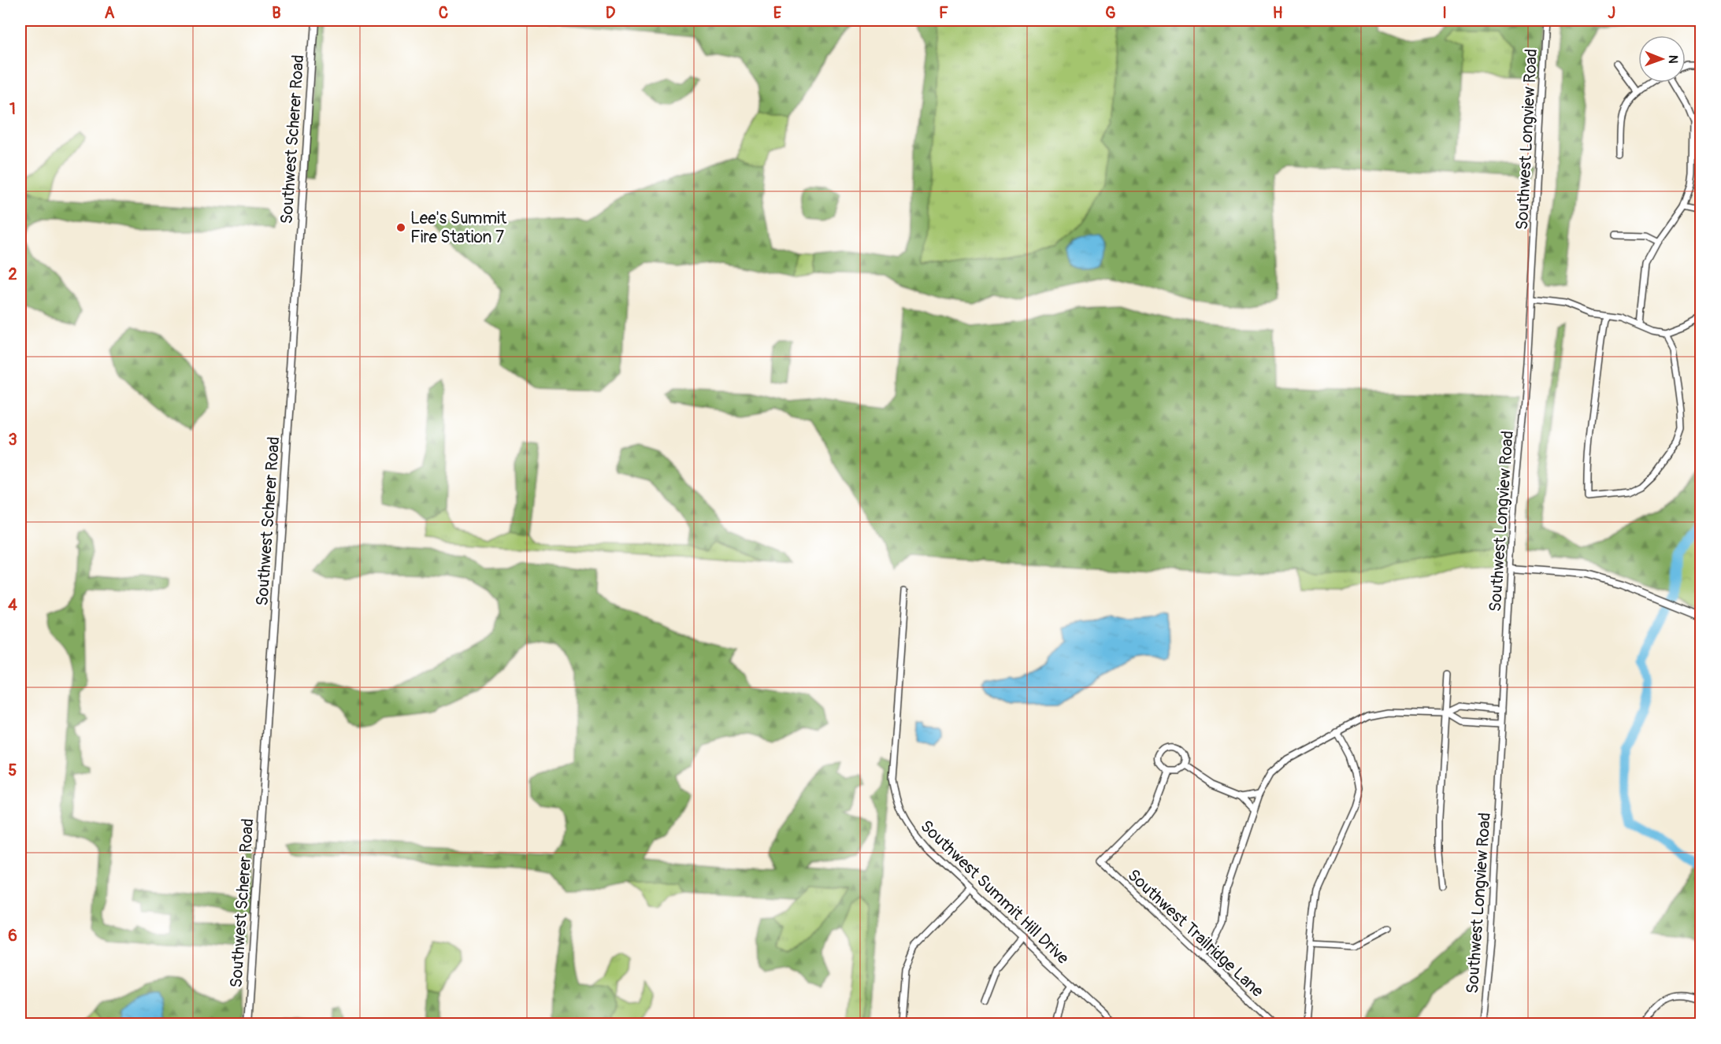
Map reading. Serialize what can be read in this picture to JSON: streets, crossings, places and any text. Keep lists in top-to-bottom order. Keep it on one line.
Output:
{"streets":{"main road":["Southwest Scherer Road"],"street":["Southwest Longview Road","Southwest Summit Hill Drive","Southwest Trailridge Lane"]},"places":["Lee's Summit Fire Station 7"],"north":"right","grid":{"columns":["A","B","C","D","E","F","G","H","I","J"],"rows":["1","2","3","4","5","6"]}}
